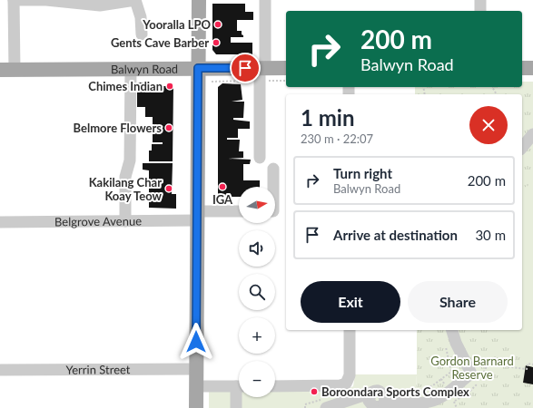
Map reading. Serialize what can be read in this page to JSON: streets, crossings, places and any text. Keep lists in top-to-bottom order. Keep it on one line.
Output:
{"streets":{"main road":["Balwyn Road"],"street":["Belgrove Avenue","Yerrin Street"]},"parks":["Gordon Barnard Reserve"],"places":["Yooralla LPO","Gents Cave Barber","Chimes Indian","Belmore Flowers","IGA","Kakilang Char Koay Teow","Boroondara Sports Complex"],"north":"right","page":{"turn":["200 m","Balwyn Road"],"heading":["1 min","230 m · 22:07"],"list":[{"name":"Turn right","note":"Balwyn Road","value":"200 m"},{"name":"Arrive at destination","value":"30 m"}],"map_buttons":["+","−"],"buttons":["Exit","Share"]}}
